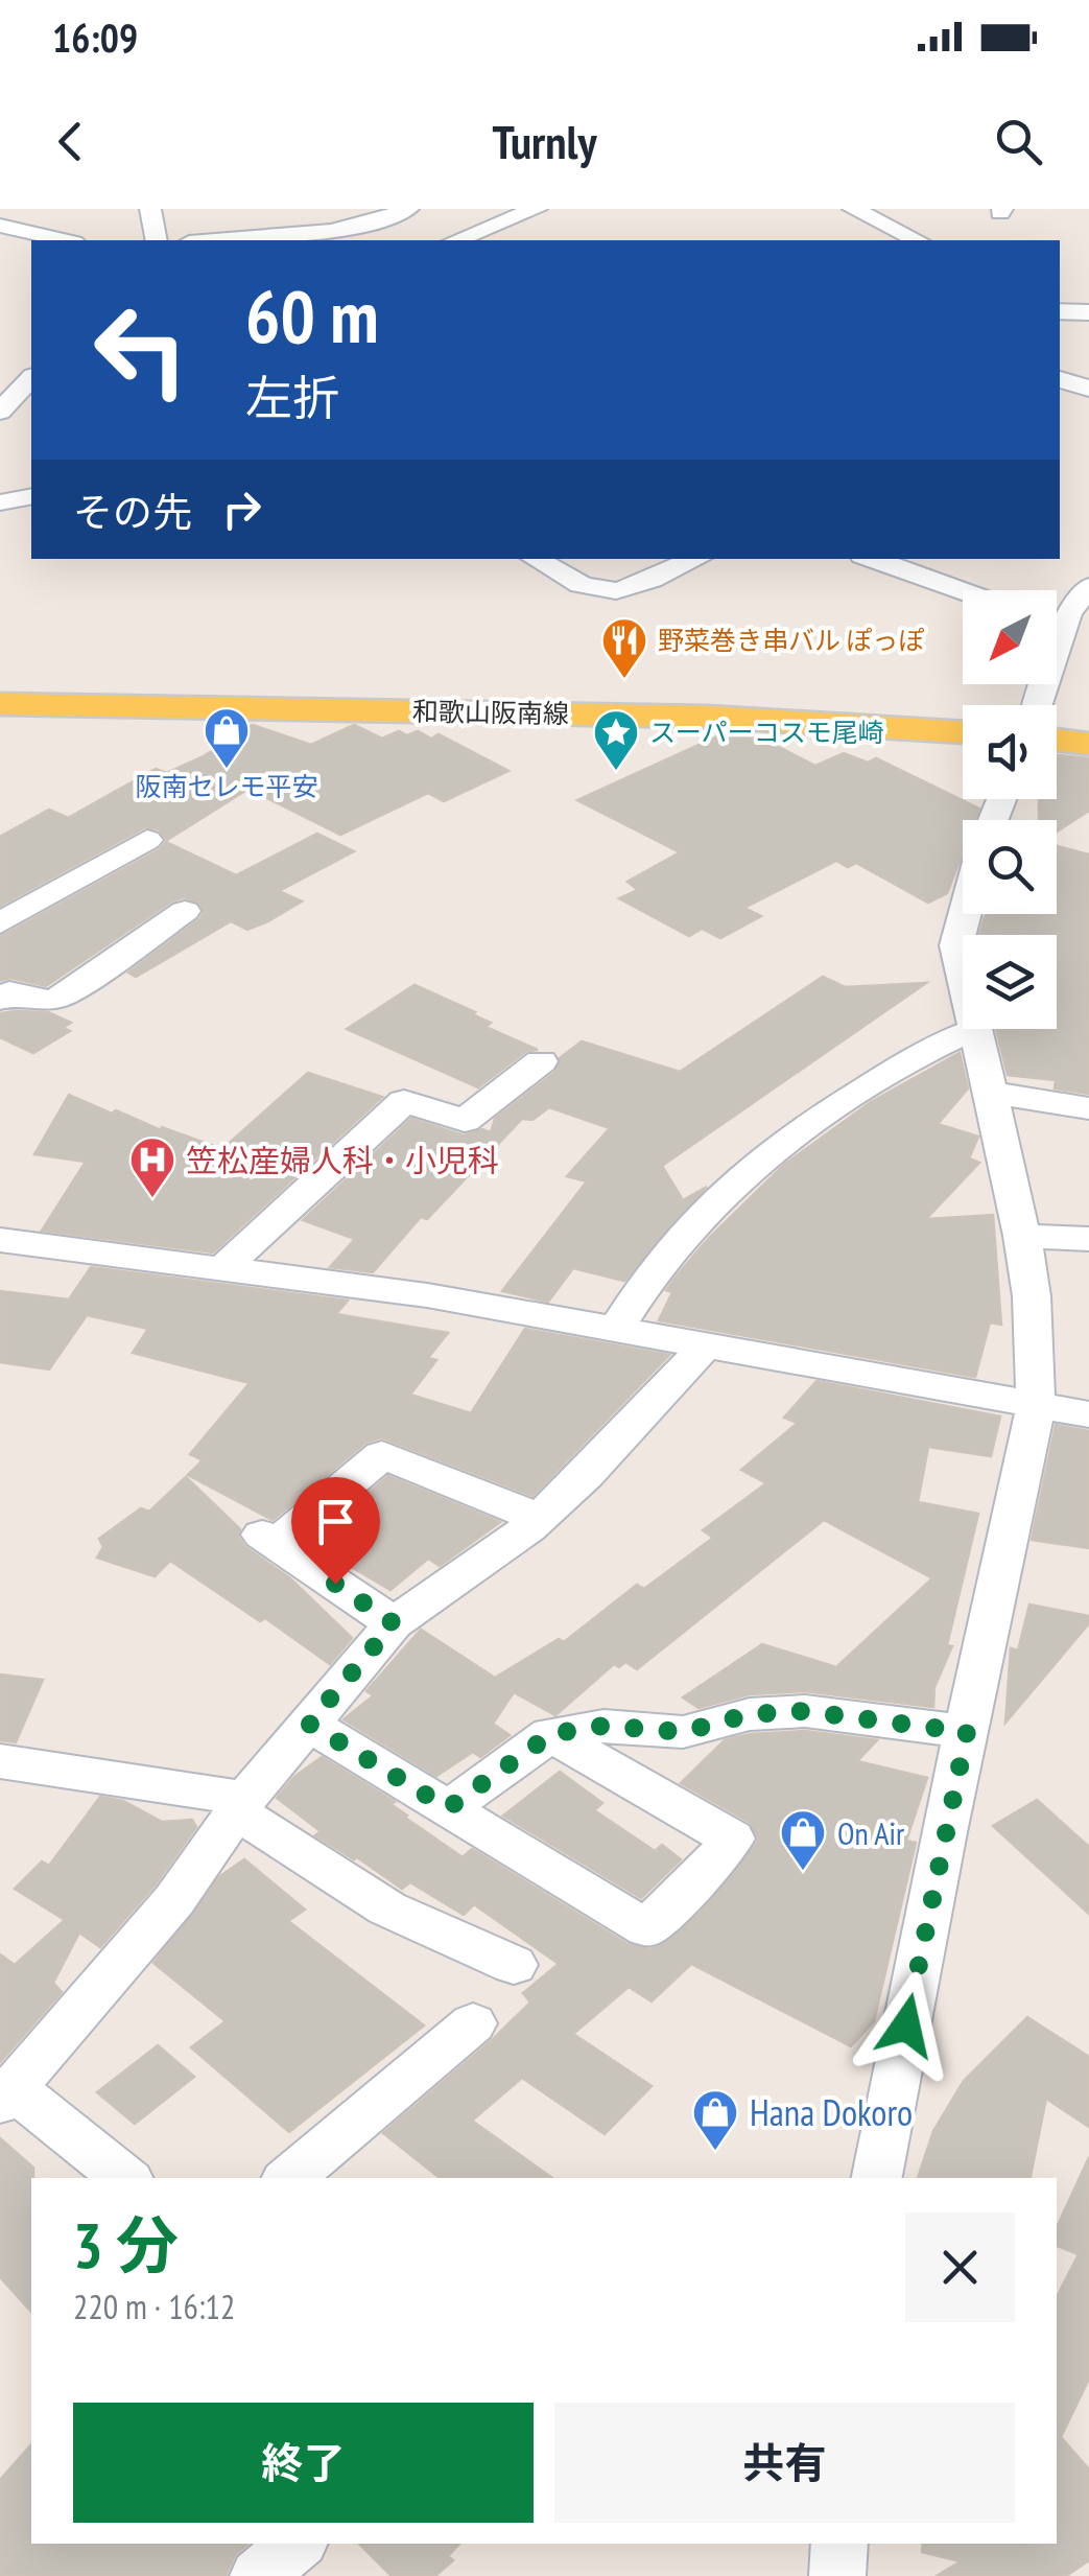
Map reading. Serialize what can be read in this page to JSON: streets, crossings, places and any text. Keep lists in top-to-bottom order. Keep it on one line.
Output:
{"streets":{"main road":["和歌山阪南線"]},"places":{"restaurant":["野菜巻き串バル ぽっぽ"],"shop":["阪南セレモ平安","On Air","Hana Dokoro"],"place":["スーパーコスモ尾崎"],"hospital":["笠松産婦人科・小児科"]},"north":"bottom left","page":{"status":"16:09","header":"Turnly","turn":["60 m","左折"],"then":"その先","heading":["3 分","220 m · 16:12"],"buttons":["終了","共有"]}}
